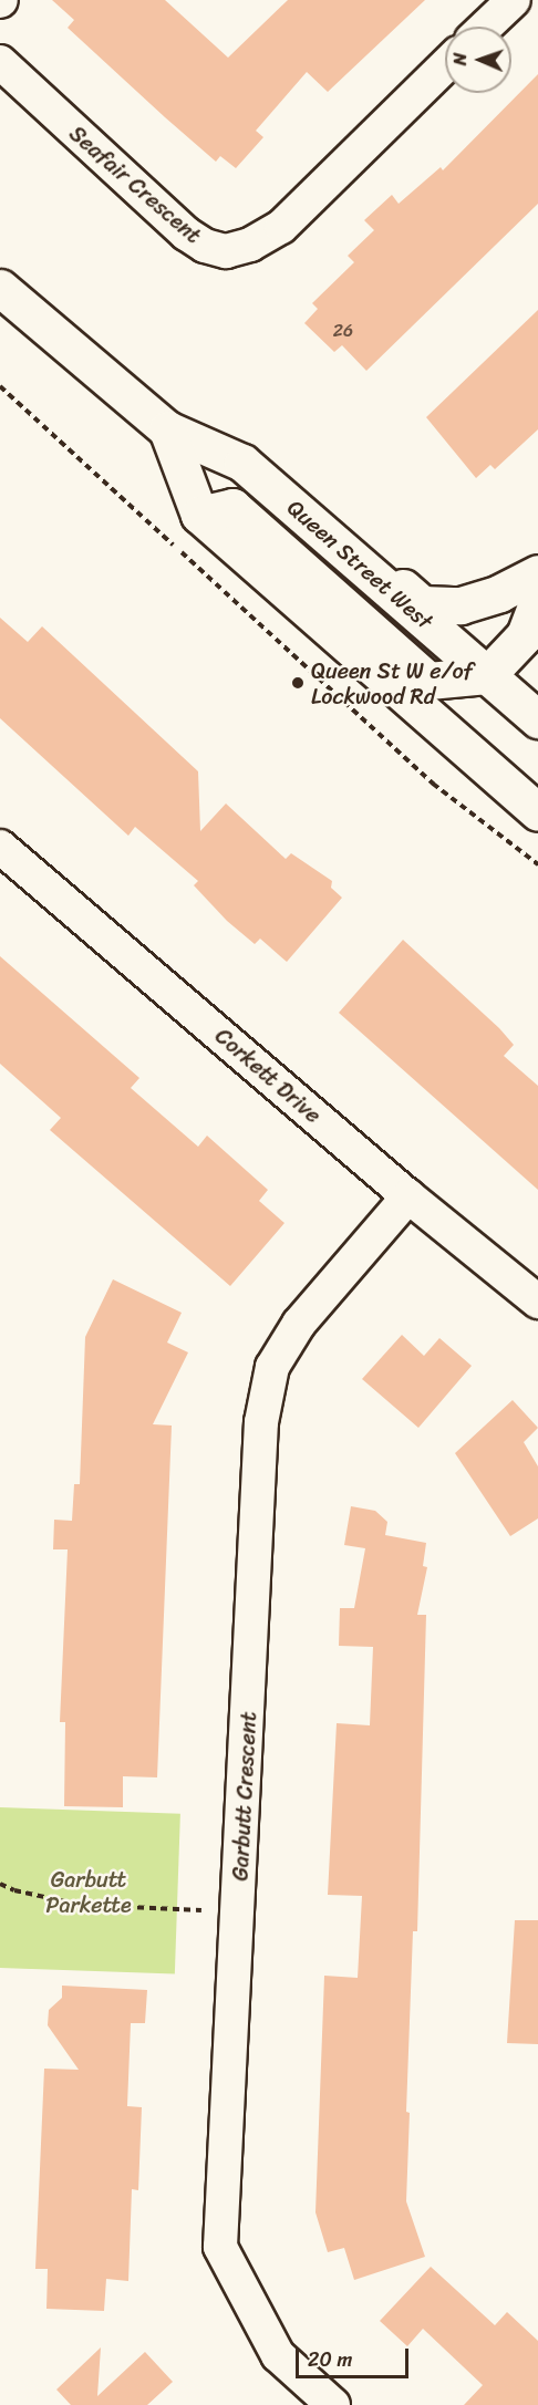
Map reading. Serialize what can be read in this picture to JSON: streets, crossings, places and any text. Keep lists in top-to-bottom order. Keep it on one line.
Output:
{"streets":{"main road":["Queen Street West"],"street":["Seafair Crescent","Corkett Drive","Garbutt Crescent"]},"crossings":[["Corkett Drive","Garbutt Crescent"]],"parks":["Garbutt Parkette"],"places":["Queen St W e/of Lockwood Rd"],"house_numbers":["26"],"scale_bar":"20 m","north":"left"}
